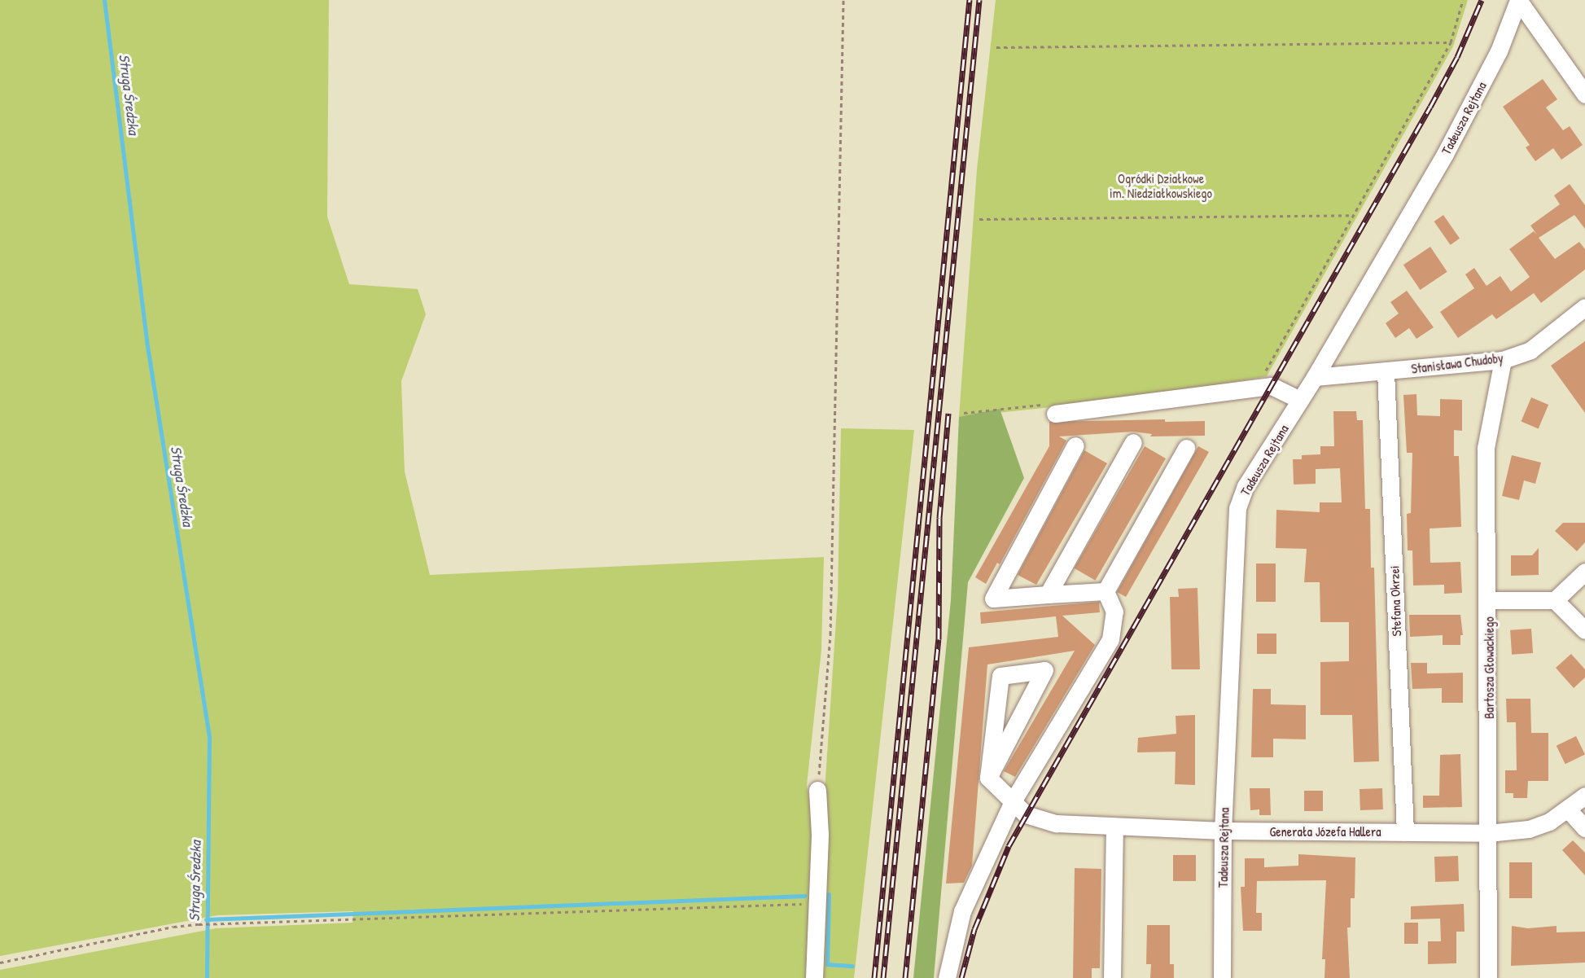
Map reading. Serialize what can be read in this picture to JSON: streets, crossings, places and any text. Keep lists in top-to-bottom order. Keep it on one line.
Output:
{"streets":{"street":["Tadeusza Rejtana","Stanisława Chudoby","Stefana Okrzei","Bartosza Głowackiego","Generała Józefa Hallera"]},"crossings":[["Tadeusza Rejtana","Stanisława Chudoby"],["Tadeusza Rejtana","Generała Józefa Hallera"],["Stanisława Chudoby","Stefana Okrzei"],["Stanisława Chudoby","Bartosza Głowackiego"],["Stefana Okrzei","Generała Józefa Hallera"],["Bartosza Głowackiego","Generała Józefa Hallera"]],"water":["Struga Średzka"],"parks":["Ogródki Działkowe im. Niedziałkowskiego"]}
